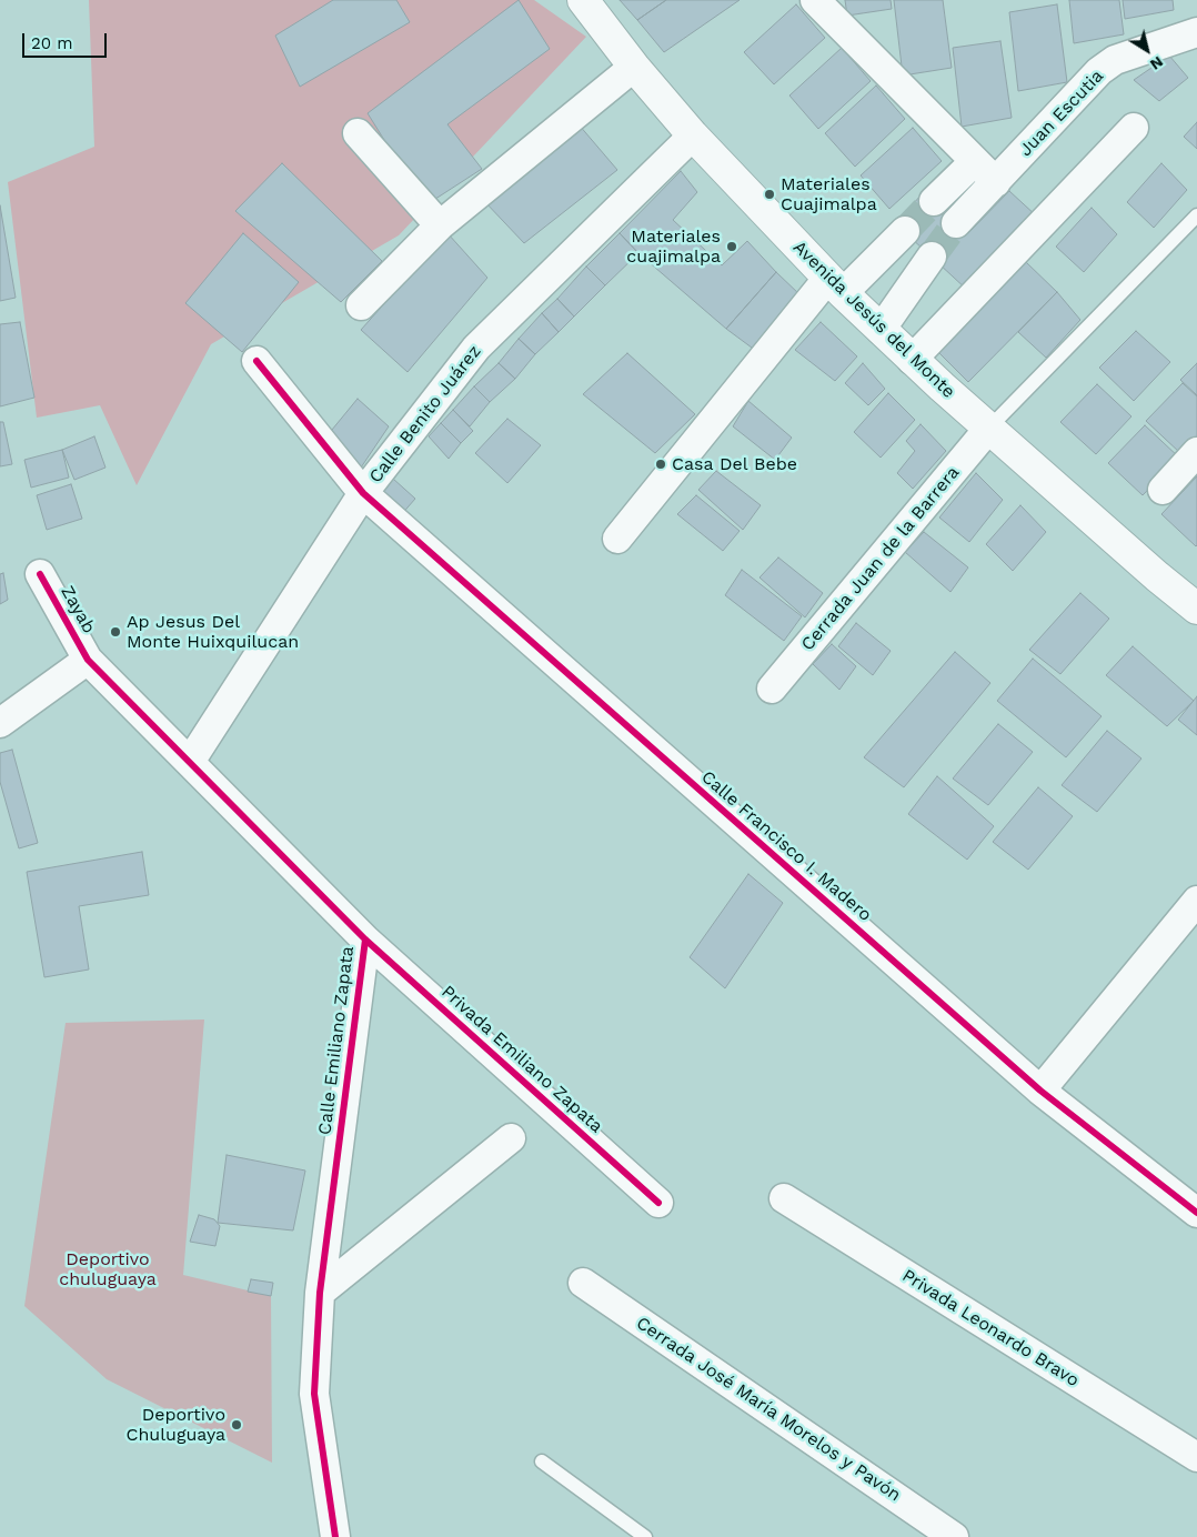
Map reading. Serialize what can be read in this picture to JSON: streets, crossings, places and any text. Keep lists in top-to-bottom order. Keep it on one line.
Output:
{"streets":{"main road":["Avenida Jesús del Monte"],"street":["Juan Escutia","Calle Benito Juárez","Cerrada Juan de la Barrera","Zayab","Calle Francisco I. Madero","Calle Emiliano Zapata","Privada Emiliano Zapata","Privada Leonardo Bravo","Cerrada José María Morelos y Pavón"]},"crossings":[["Avenida Jesús del Monte","Calle Benito Juárez"],["Avenida Jesús del Monte","Cerrada Juan de la Barrera"],["Calle Benito Juárez","Calle Francisco I. Madero"],["Calle Benito Juárez","Calle Emiliano Zapata"],["Zayab","Calle Emiliano Zapata"],["Calle Emiliano Zapata","Privada Emiliano Zapata"]],"parks":["Deportivo chuluguaya"],"places":["Materiales Cuajimalpa","Materiales cuajimalpa","Casa Del Bebe","Ap Jesus Del Monte Huixquilucan","Deportivo Chuluguaya"],"scale_bar":"20 m","north":"bottom right"}
